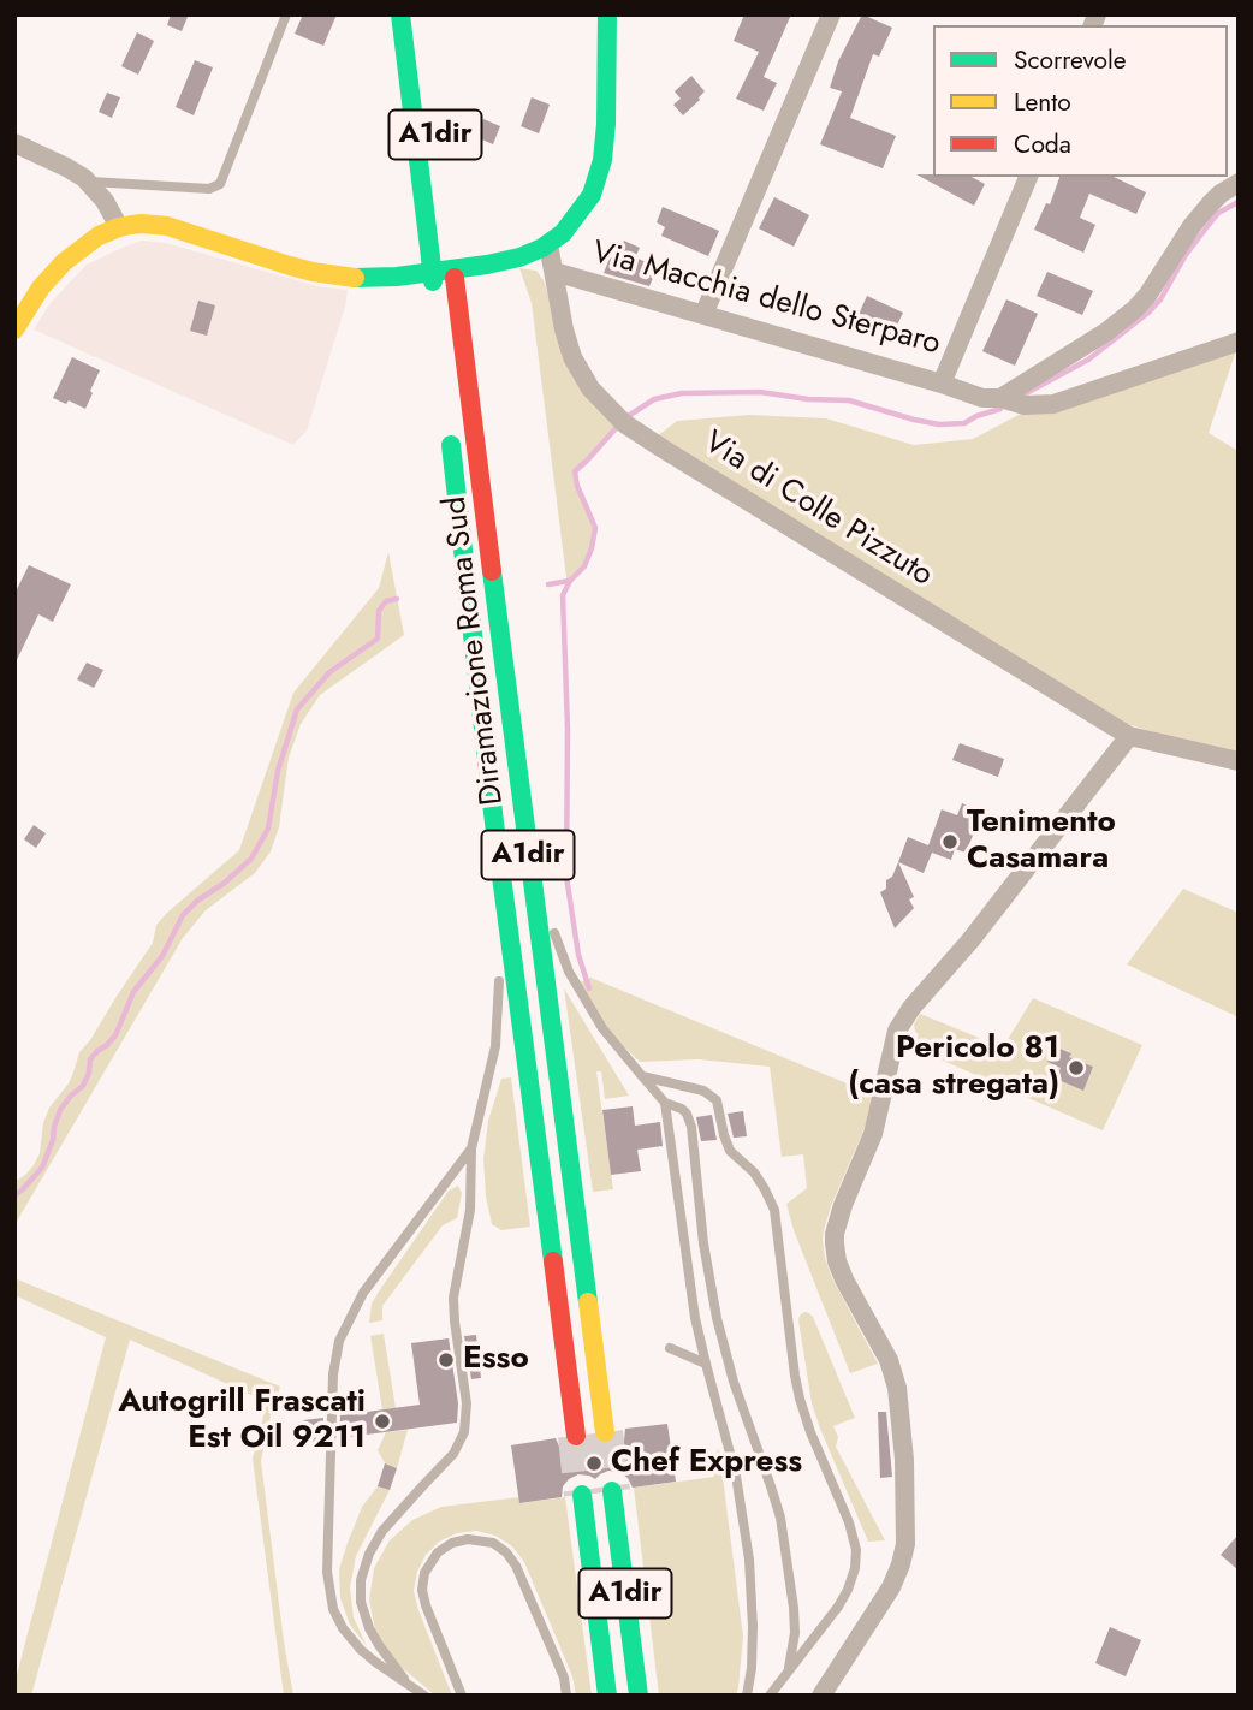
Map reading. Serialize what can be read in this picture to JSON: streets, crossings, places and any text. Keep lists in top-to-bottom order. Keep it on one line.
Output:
{"streets":{"main road":["A1dir","Diramazione Roma Sud"],"street":["Via Macchia dello Sterparo","Via di Colle Pizzuto"]},"crossings":[["Via Macchia dello Sterparo","Via di Colle Pizzuto"]],"places":["Tenimento Casamara","Pericolo 81 (casa stregata)","Esso","Autogrill Frascati Est Oil 9211","Chef Express"],"legend":["Scorrevole","Lento","Coda"]}
